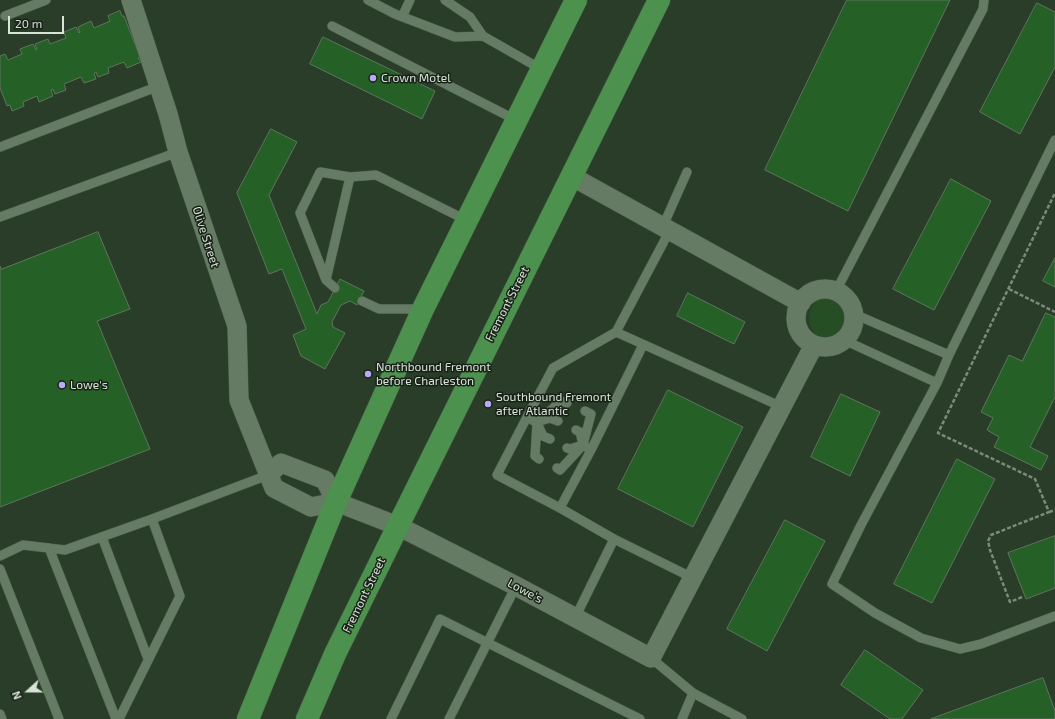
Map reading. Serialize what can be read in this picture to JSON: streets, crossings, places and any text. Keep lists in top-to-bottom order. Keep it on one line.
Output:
{"streets":{"main road":["Fremont Street"],"street":["Olive Street","Lowe's"]},"crossings":[["Fremont Street","Lowe's"]],"places":["Crown Motel","Northbound Fremont before Charleston","Lowe's","Southbound Fremont after Atlantic"],"scale_bar":"20 m","north":"left"}
